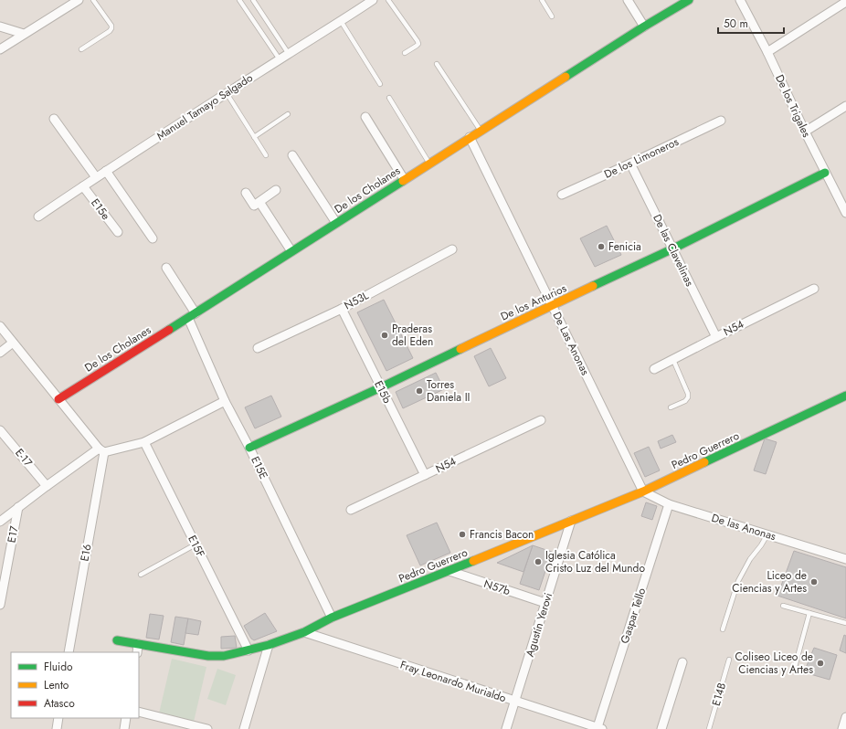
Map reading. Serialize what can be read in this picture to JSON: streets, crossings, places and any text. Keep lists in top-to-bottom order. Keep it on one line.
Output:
{"streets":{"street":["De los Trigales","Manuel Tamayo Salgado","De los Limoneros","De los Cholanes","E15e","De las Clavelinas","N53L","De los Anturios","N54","De Las Anonas","E15b","Pedro Guerrero","E-17","E15E","De las Anonas","E17","E15F","E16","N57b","Gaspar Tello","Agustín Yerovi","Fray Leonardo Murialdo"],"lane":["E14B"]},"crossings":[["De los Trigales","De los Anturios"],["Manuel Tamayo Salgado","E15e"],["De los Limoneros","De las Clavelinas"],["De los Cholanes","De Las Anonas"],["De los Cholanes","E15E"],["De las Clavelinas","De los Anturios"],["De las Clavelinas","N54"],["N53L","E15b"],["De los Anturios","De Las Anonas"],["De los Anturios","E15b"],["De los Anturios","E15E"],["N54","E15b"],["De Las Anonas","Pedro Guerrero"],["De Las Anonas","De las Anonas"],["Pedro Guerrero","E15E"],["Pedro Guerrero","De las Anonas"],["Pedro Guerrero","E15F"],["Pedro Guerrero","N57b"],["Pedro Guerrero","Agustín Yerovi"],["Pedro Guerrero","Fray Leonardo Murialdo"],["De las Anonas","Gaspar Tello"],["N57b","Agustín Yerovi"],["Gaspar Tello","Fray Leonardo Murialdo"],["Agustín Yerovi","Fray Leonardo Murialdo"]],"places":["Fenicia","Praderas del Eden","Torres Daniela II","Francis Bacon","Iglesia Católica Cristo Luz del Mundo","Liceo de Ciencias y Artes","Coliseo Liceo de Ciencias y Artes"],"legend":["Fluido","Lento","Atasco"],"scale_bar":"50 m"}
